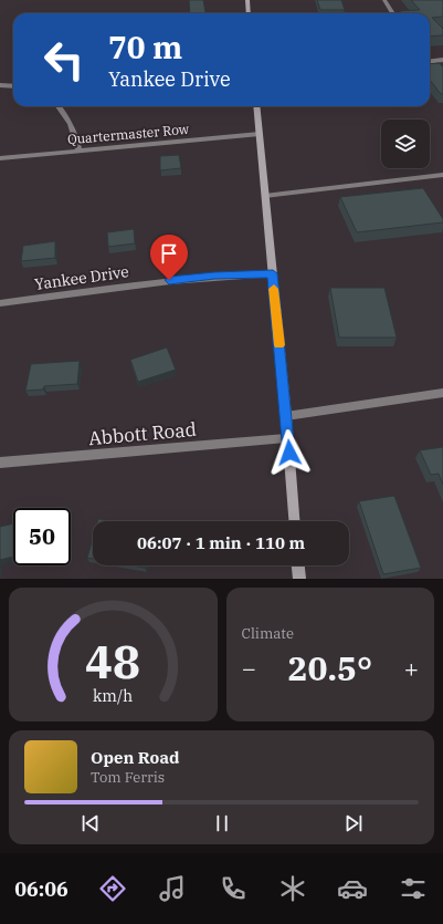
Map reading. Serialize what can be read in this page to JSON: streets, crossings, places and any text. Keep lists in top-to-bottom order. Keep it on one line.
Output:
{"streets":{"street":["Quartermaster Row","Yankee Drive","Abbott Road"]},"page":{"turn":["70 m","Yankee Drive"],"limit":"50","trip":"06:07 · 1 min · 110 m","tile":"Climate","heat":["−","20.5°","+"],"song":["Open Road","Tom Ferris"],"tabs":"06:06","gauge":["48","km/h"]}}
